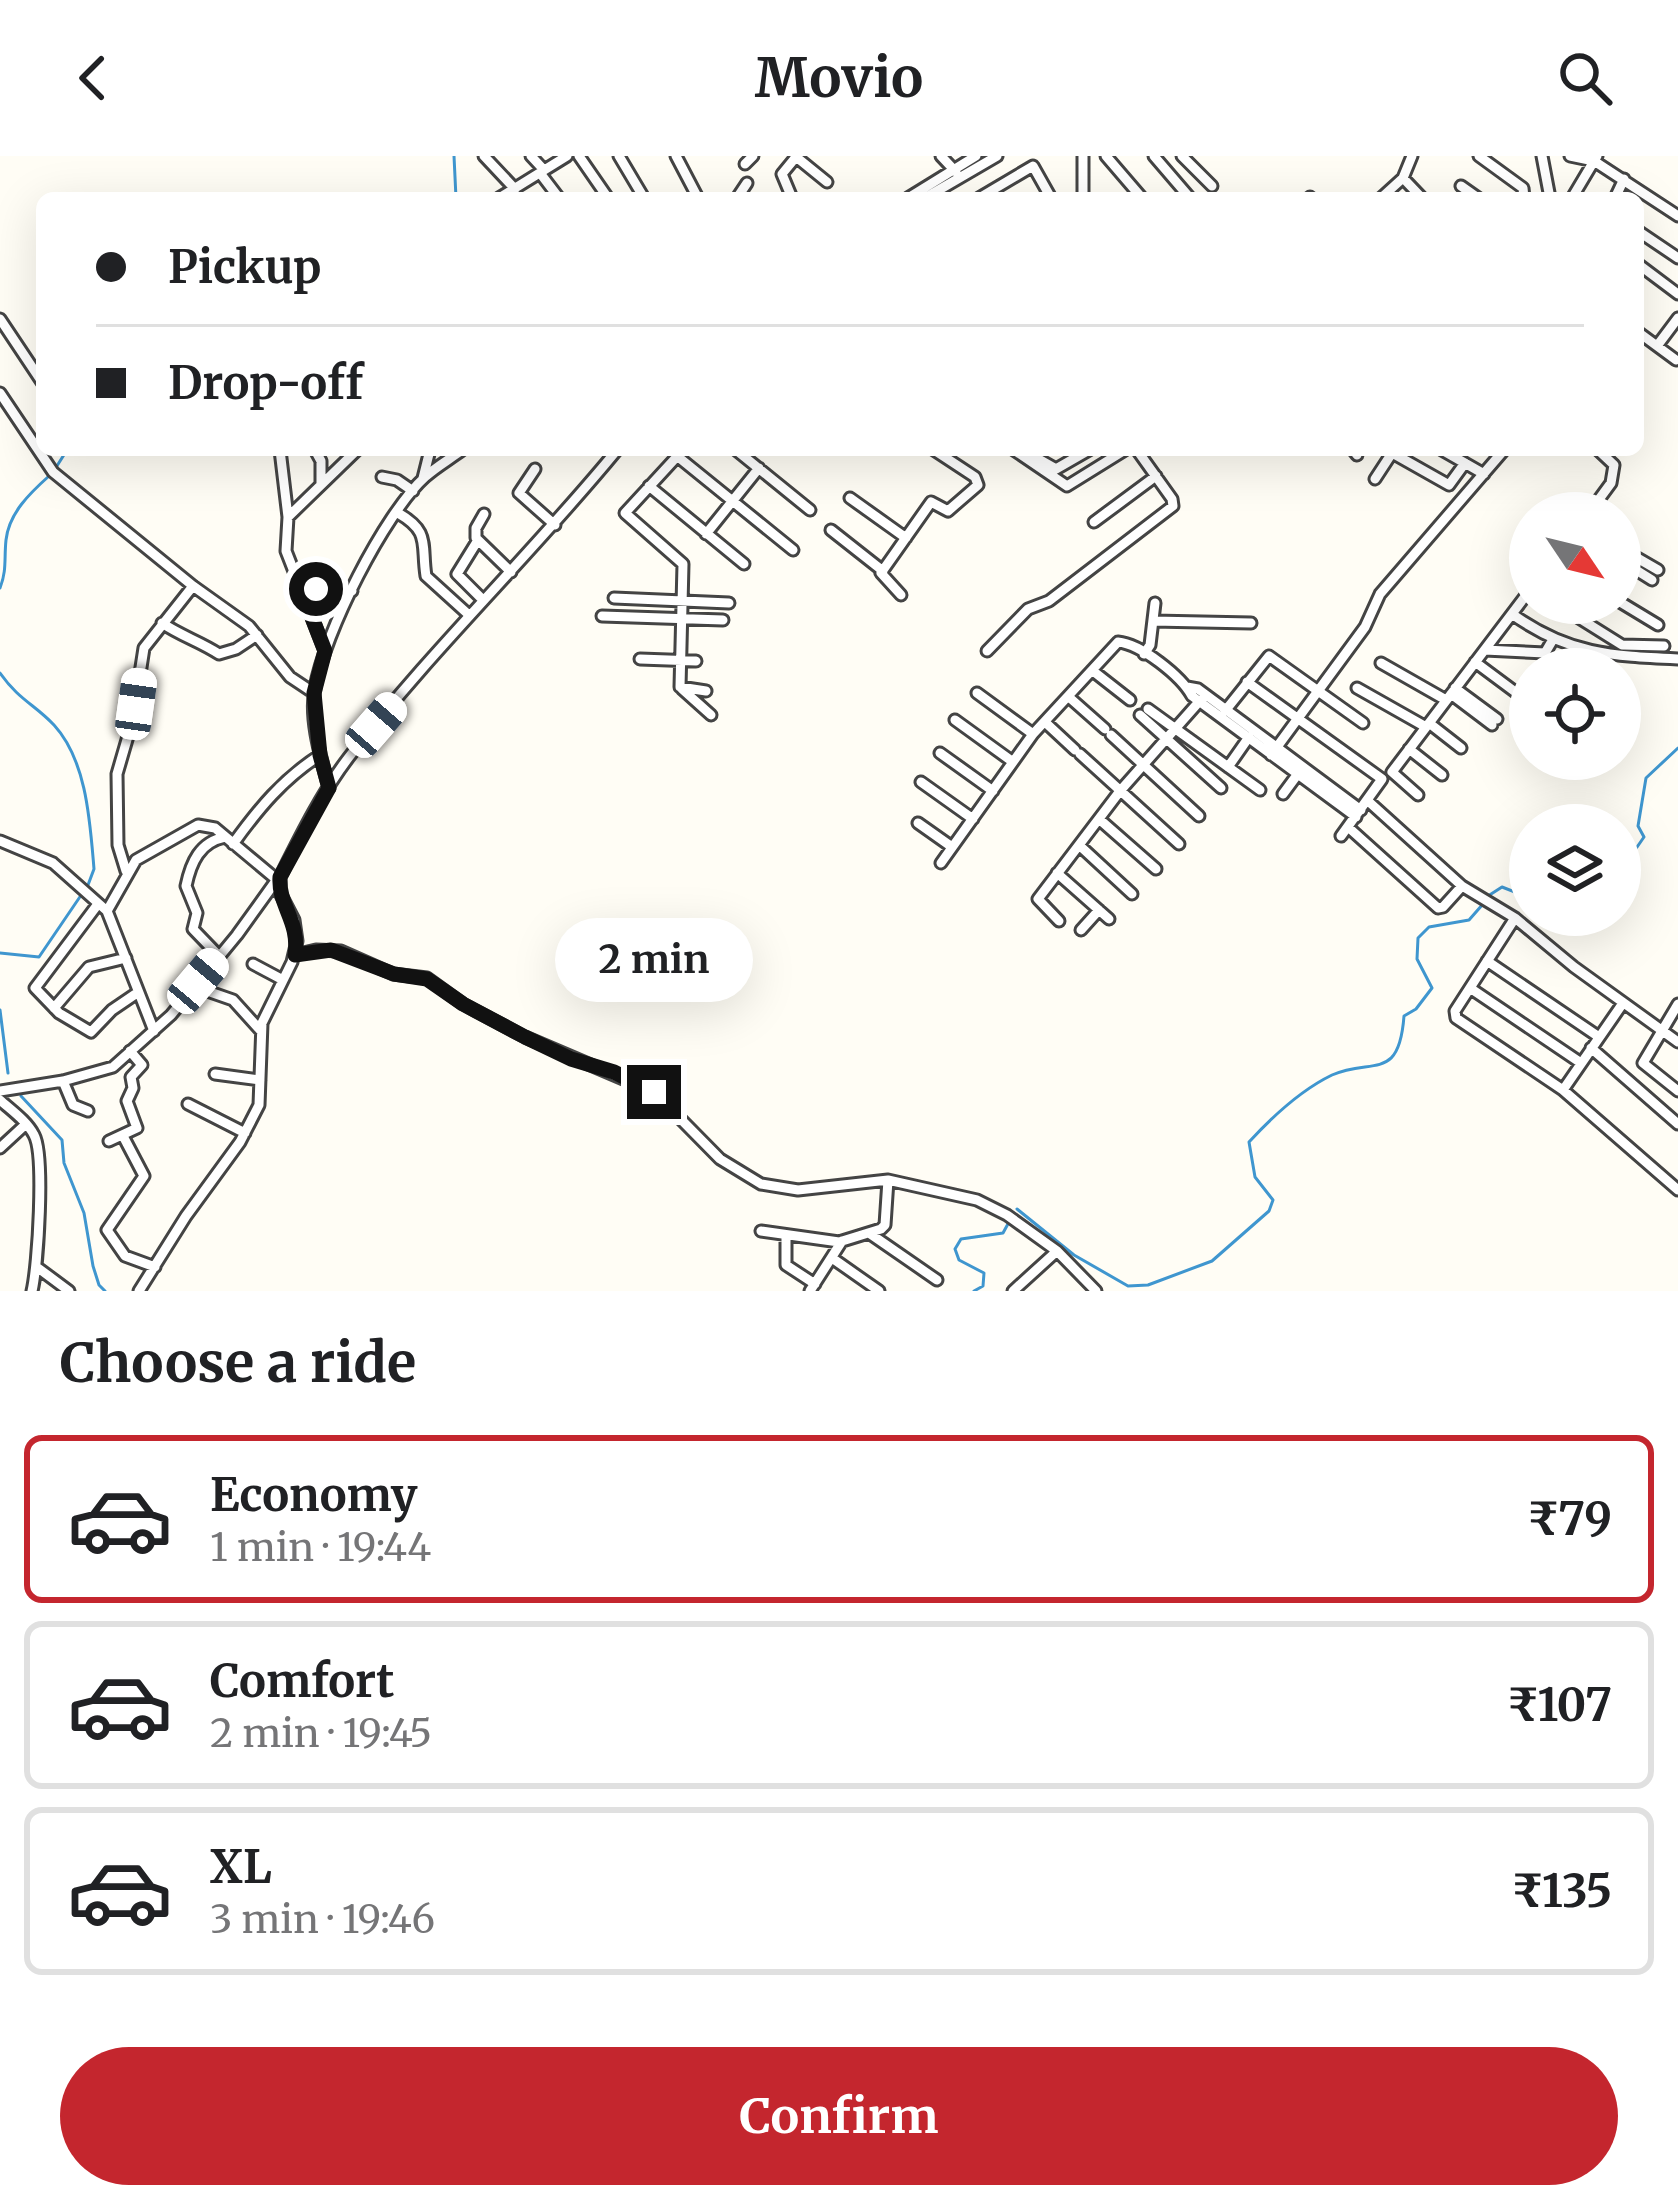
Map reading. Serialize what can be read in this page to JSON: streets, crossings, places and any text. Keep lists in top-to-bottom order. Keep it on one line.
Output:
{"north":"bottom right","page":{"header":"Movio","banner":["Pickup","Drop-off"],"bubble":"2 min","heading":"Choose a ride","list":[{"name":"Economy","note":"1 min · 19:44","value":"₹79"},{"name":"Comfort","note":"2 min · 19:45","value":"₹107"},{"name":"XL","note":"3 min · 19:46","value":"₹135"}],"buttons":"Confirm"}}
